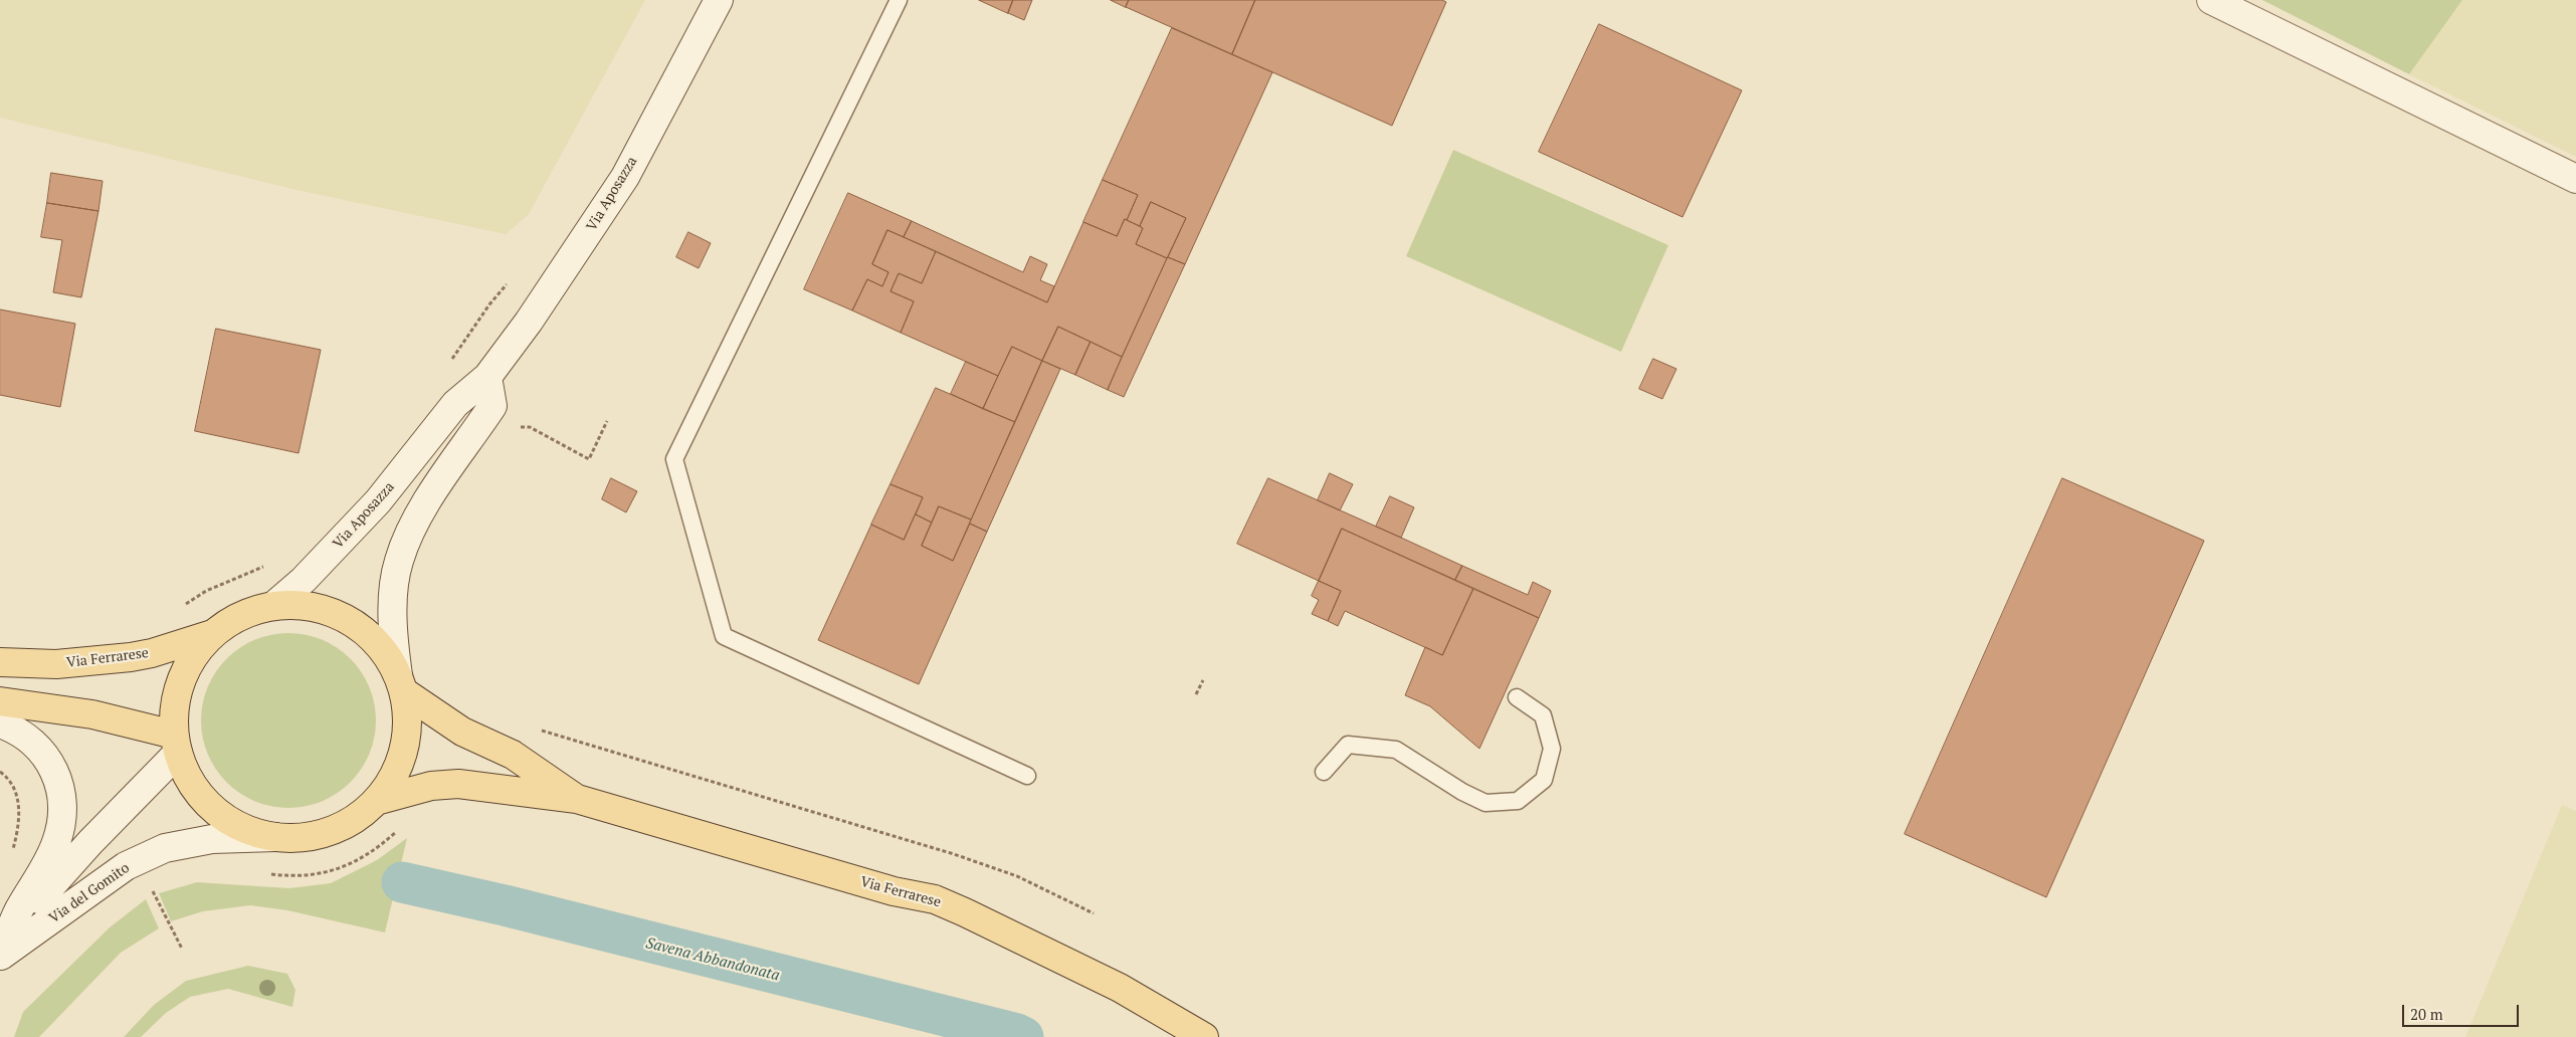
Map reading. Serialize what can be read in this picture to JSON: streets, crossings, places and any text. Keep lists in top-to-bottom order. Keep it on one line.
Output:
{"streets":{"main road":["Via Ferrarese"],"street":["Via Aposazza","Via del Gomito"]},"water":["Savena Abbandonata"],"scale_bar":"20 m"}
